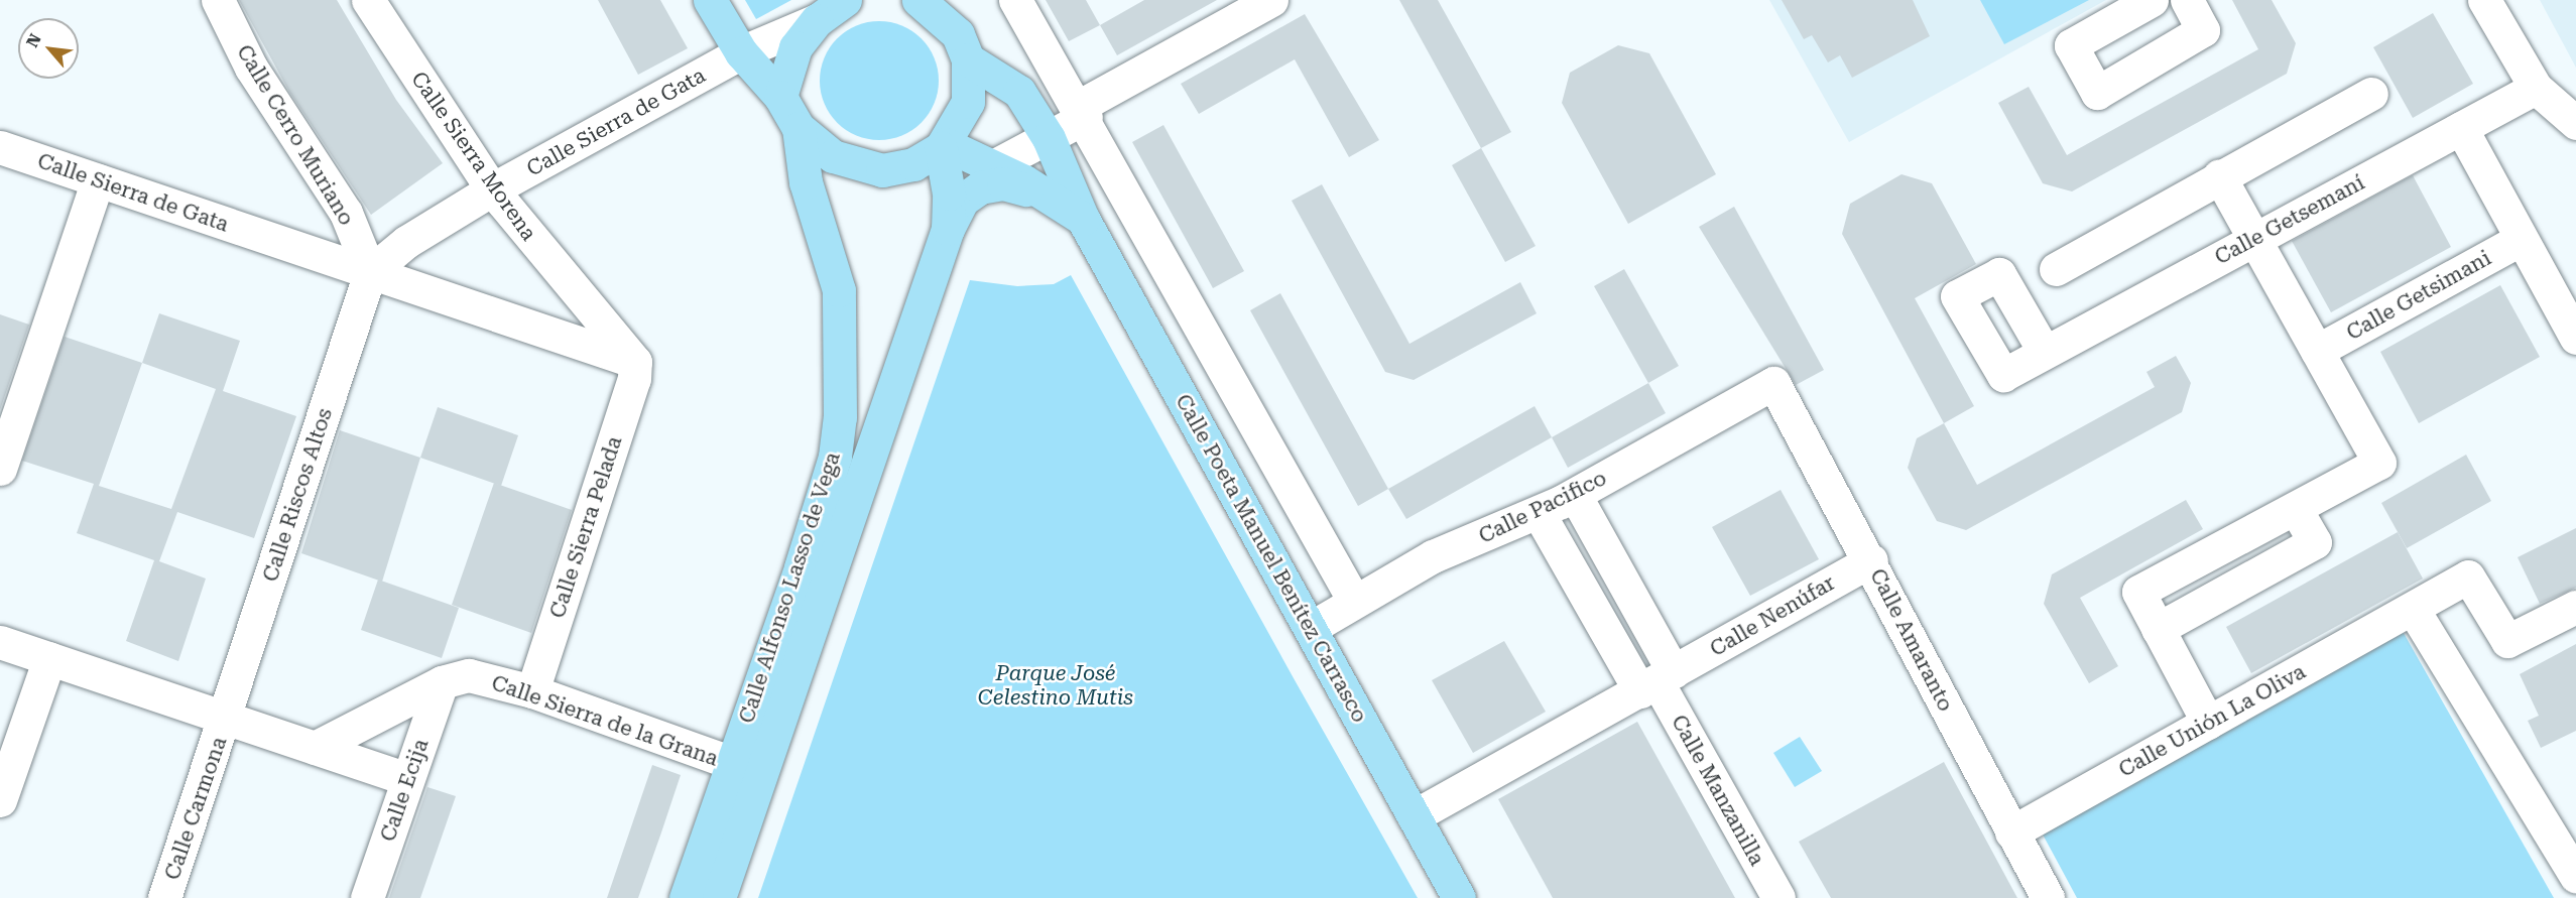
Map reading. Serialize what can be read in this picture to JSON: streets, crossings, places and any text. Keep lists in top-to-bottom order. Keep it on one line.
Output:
{"streets":{"main road":["Calle Poeta Manuel Benítez Carrasco","Calle Alfonso Lasso de Vega"],"street":["Calle Sierra de Gata","Calle Cerro Muriano","Calle Sierra Morena","Calle Getsemaní","Calle Getsimani","Calle Riscos Altos","Calle Pacifico","Calle Sierra Pelada","Calle Nenúfar","Calle Amaranto","Calle Sierra de la Grana","Calle Unión La Oliva","Calle Ecija","Calle Manzanilla","Calle Carmona"]},"crossings":[["Calle Sierra de Gata","Calle Cerro Muriano"],["Calle Sierra de Gata","Calle Sierra Morena"],["Calle Sierra de Gata","Calle Riscos Altos"],["Calle Sierra de Gata","Calle Sierra Pelada"],["Calle Cerro Muriano","Calle Riscos Altos"],["Calle Sierra Morena","Calle Sierra Pelada"],["Calle Riscos Altos","Calle Carmona"],["Calle Pacifico","Calle Poeta Manuel Benítez Carrasco"],["Calle Pacifico","Calle Amaranto"],["Calle Pacifico","Calle Manzanilla"],["Calle Sierra Pelada","Calle Sierra de la Grana"],["Calle Poeta Manuel Benítez Carrasco","Calle Alfonso Lasso de Vega"],["Calle Poeta Manuel Benítez Carrasco","Calle Nenúfar"],["Calle Alfonso Lasso de Vega","Calle Sierra de la Grana"],["Calle Nenúfar","Calle Amaranto"],["Calle Nenúfar","Calle Manzanilla"],["Calle Amaranto","Calle Unión La Oliva"],["Calle Sierra de la Grana","Calle Ecija"]],"parks":["Parque José Celestino Mutis"],"north":"top left"}
